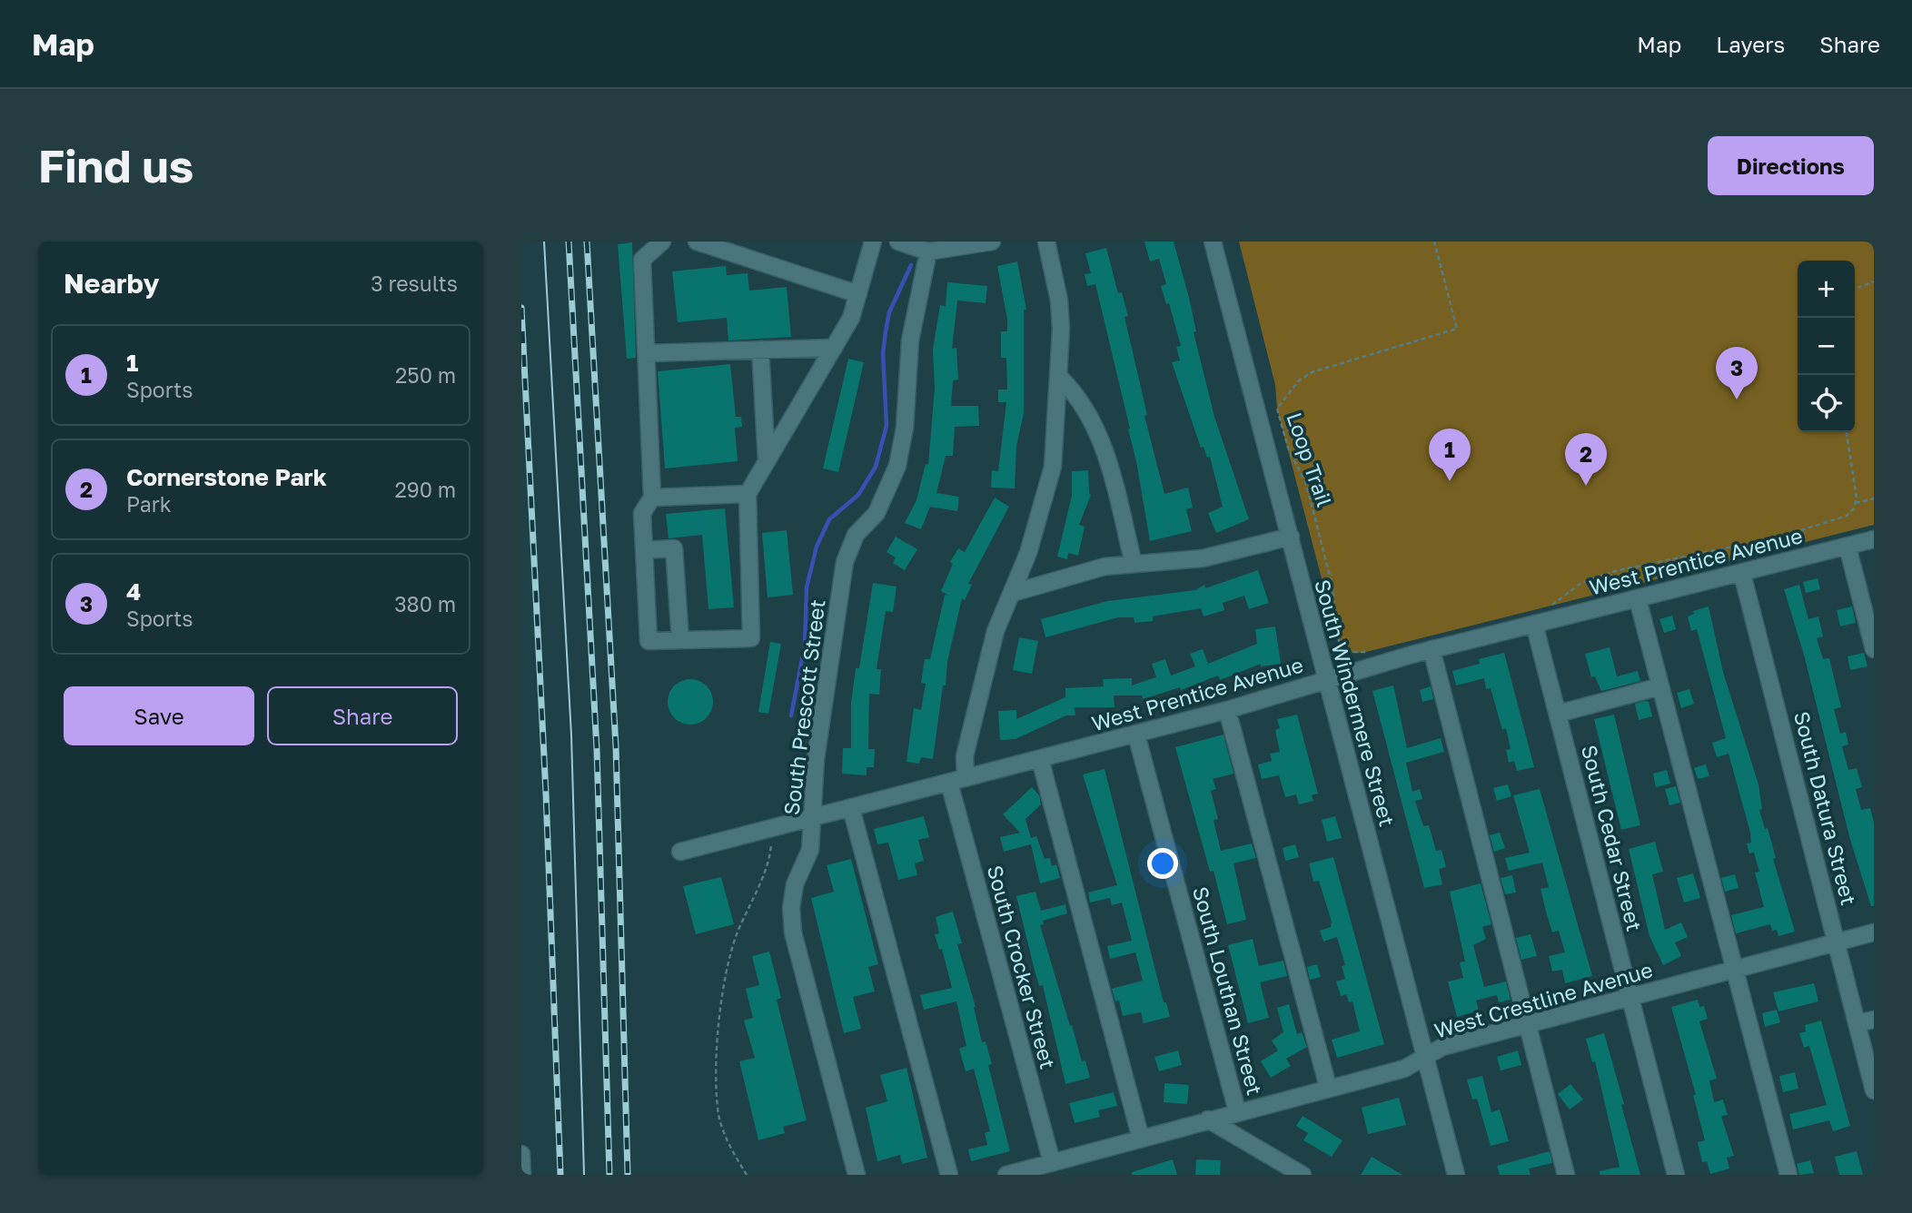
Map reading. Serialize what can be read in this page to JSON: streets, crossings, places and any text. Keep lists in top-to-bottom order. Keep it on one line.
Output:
{"streets":{"street":["West Prentice Avenue","South Windermere Street","South Prescott Street","South Datura Street","South Cedar Street","South Crocker Street","South Louthan Street","West Crestline Avenue"],"path":["Loop Trail"]},"crossings":[["West Prentice Avenue","South Windermere Street"],["West Prentice Avenue","South Prescott Street"],["West Prentice Avenue","South Datura Street"],["West Prentice Avenue","South Cedar Street"],["West Prentice Avenue","South Crocker Street"],["West Prentice Avenue","South Louthan Street"],["South Windermere Street","West Crestline Avenue"],["South Datura Street","West Crestline Avenue"],["South Cedar Street","West Crestline Avenue"],["South Crocker Street","West Crestline Avenue"],["South Louthan Street","West Crestline Avenue"]],"page":{"header":"Map","nav":["Map","Layers","Share"],"buttons":["Directions",["Save","Share"]],"title":"Find us","heading":["Nearby","3 results"],"map_buttons":["+","−"],"list":[{"mark":"1","name":"1","note":"Sports","value":"250 m"},{"mark":"2","name":"Cornerstone Park","note":"Park","value":"290 m"},{"mark":"3","name":"4","note":"Sports","value":"380 m"}],"pins":["3","1","2"]}}
